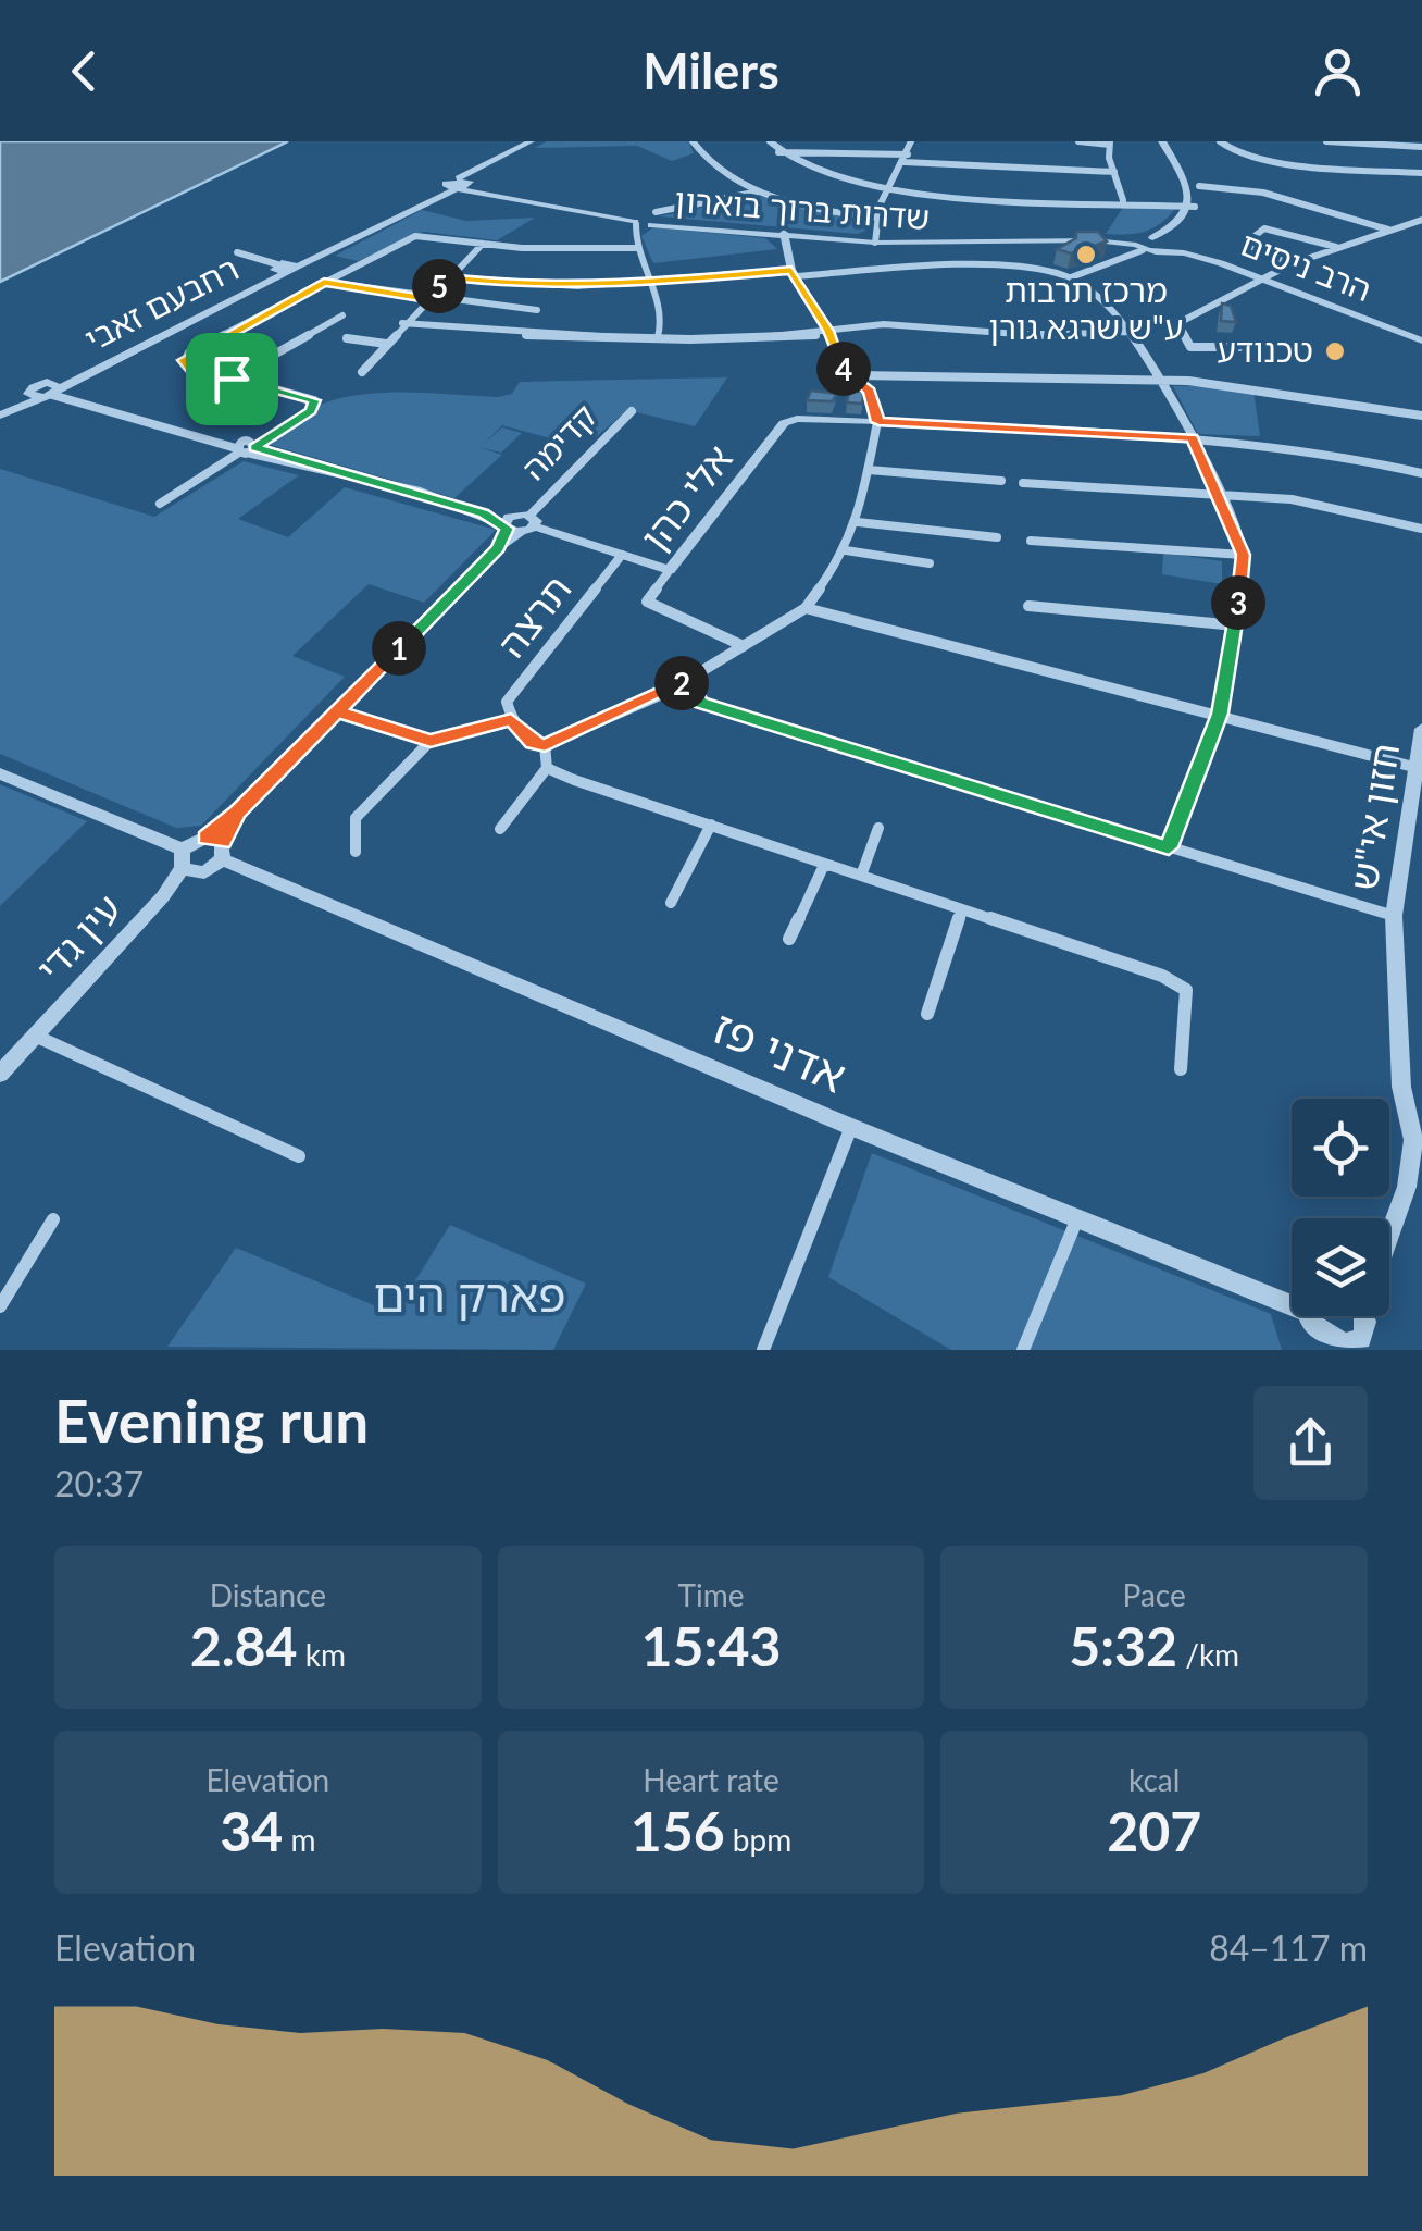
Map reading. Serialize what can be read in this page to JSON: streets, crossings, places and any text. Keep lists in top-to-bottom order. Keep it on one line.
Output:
{"streets":{"street":["שדרות ברוך בוארון","הרב ניסים","רחבעם זאבי","קדימה","אלי כהן","תרצה","חזון אי\"ש","עין גדי","אדני פז"]},"crossings":[["שדרות ברוך בוארון","רחבעם זאבי"],["קדימה","תרצה"],["קדימה","אדני פז"],["אלי כהן","תרצה"],["חזון אי\"ש","אדני פז"]],"parks":["פארק הים"],"places":["מרכז תרבות ע\"ש שרגא גורן","טכנודע"],"page":{"header":"Milers","pins":["5","4","3","1","2"],"heading":["Evening run","20:37"],"stats":[["Distance","2.84 km"],["Time","15:43"],["Pace","5:32 /km"],["Elevation","34 m"],["Heart rate","156 bpm"],["kcal","207"]],"chart":["Elevation","84–117 m"]}}
